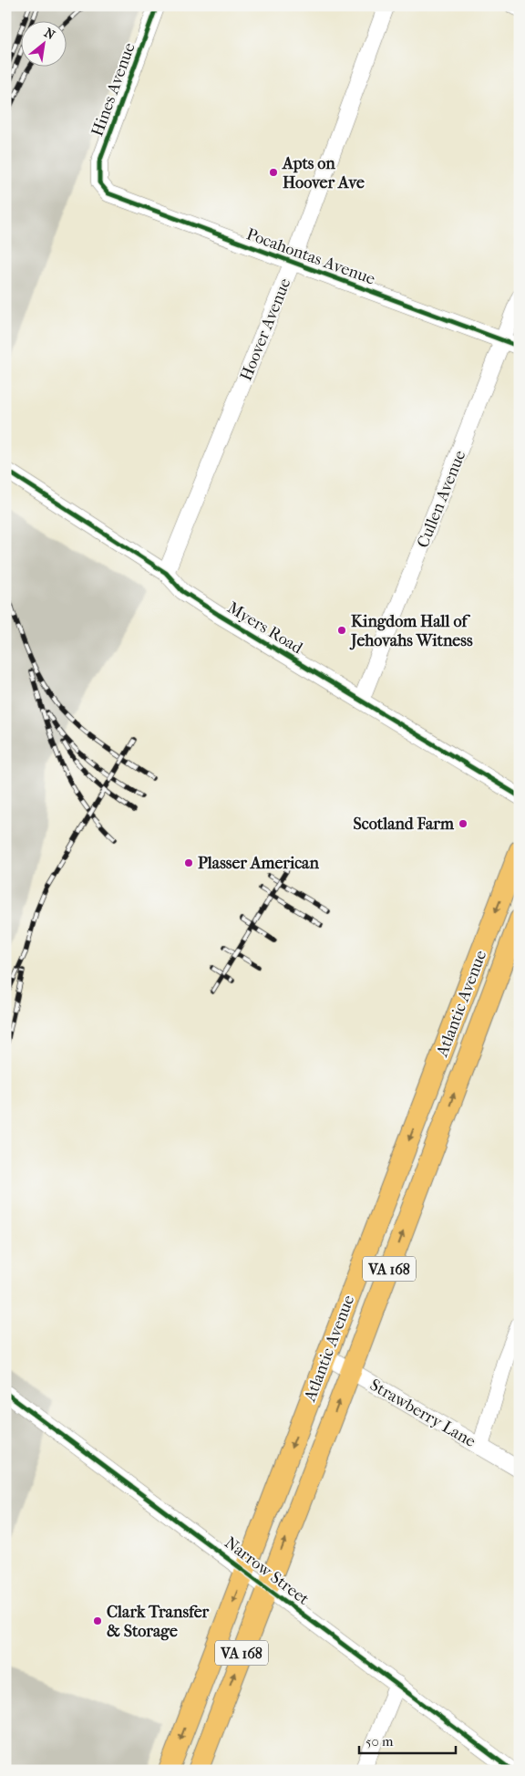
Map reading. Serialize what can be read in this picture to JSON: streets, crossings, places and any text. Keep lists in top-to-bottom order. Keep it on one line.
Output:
{"streets":{"main road":["Atlantic Avenue","VA 168"],"street":["Hines Avenue","Pocahontas Avenue","Hoover Avenue","Cullen Avenue","Myers Road","Strawberry Lane","Narrow Street"]},"crossings":[["Hines Avenue","Pocahontas Avenue"],["Pocahontas Avenue","Hoover Avenue"],["Pocahontas Avenue","Cullen Avenue"],["Hoover Avenue","Myers Road"],["Cullen Avenue","Myers Road"],["Atlantic Avenue","Strawberry Lane"],["Atlantic Avenue","Narrow Street"]],"places":["Apts on Hoover Ave","Kingdom Hall of Jehovahs Witness","Scotland Farm","Plasser American","Clark Transfer & Storage"],"scale_bar":"50 m","north":"top right"}
